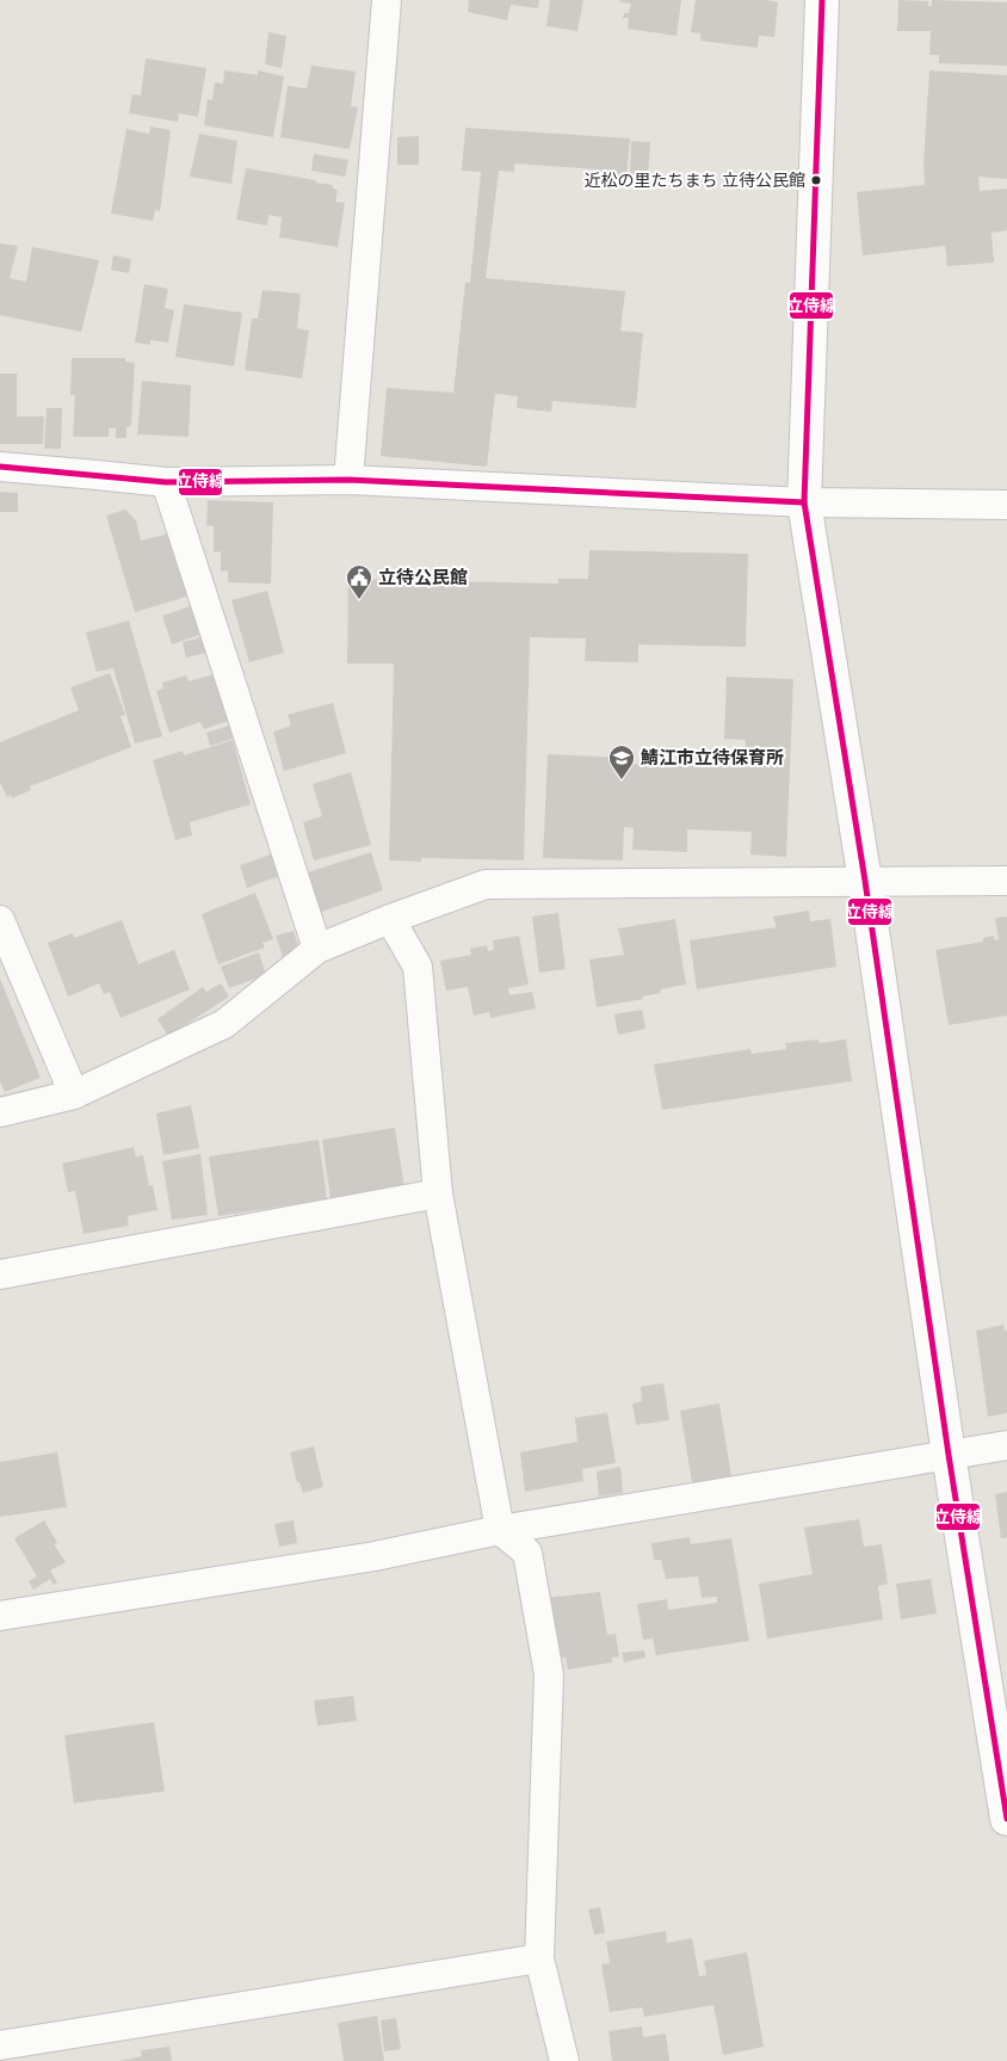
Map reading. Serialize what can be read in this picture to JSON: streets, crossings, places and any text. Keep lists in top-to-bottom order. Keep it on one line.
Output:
{"places":{"other":["近松の里たちまち 立待公民館"],"public building":["立待公民館"],"school or university":["鯖江市立待保育所"]},"lines":["transit line 立侍線"]}
